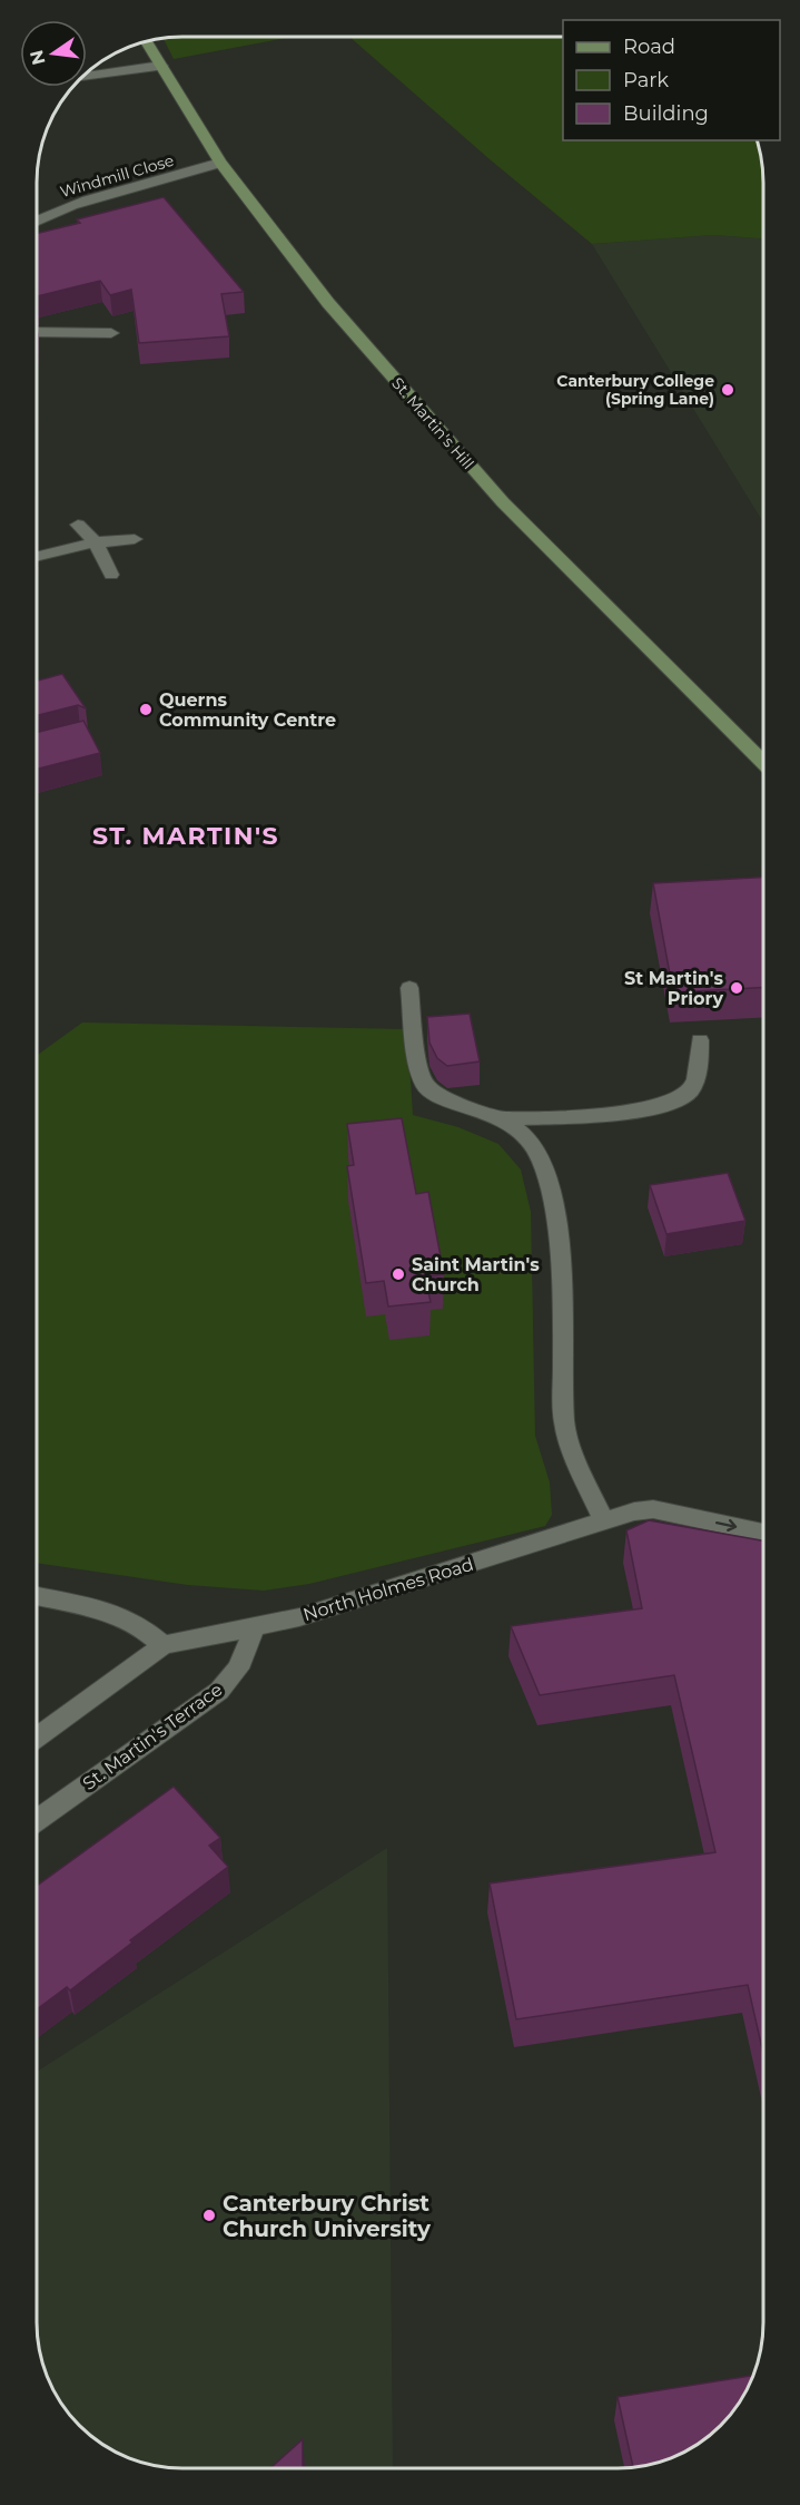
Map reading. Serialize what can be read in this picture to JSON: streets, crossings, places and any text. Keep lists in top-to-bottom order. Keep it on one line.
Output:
{"streets":{"main road":["St. Martin's Hill"],"street":["Windmill Close","North Holmes Road","St. Martin's Terrace"]},"crossings":[["Windmill Close","St. Martin's Hill"],["North Holmes Road","St. Martin's Terrace"]],"districts":["ST. MARTIN'S"],"places":["Canterbury College (Spring Lane)","Querns Community Centre","St Martin's Priory","Saint Martin's Church","Canterbury Christ Church University"],"legend":["Road","Park","Building"],"north":"left"}
